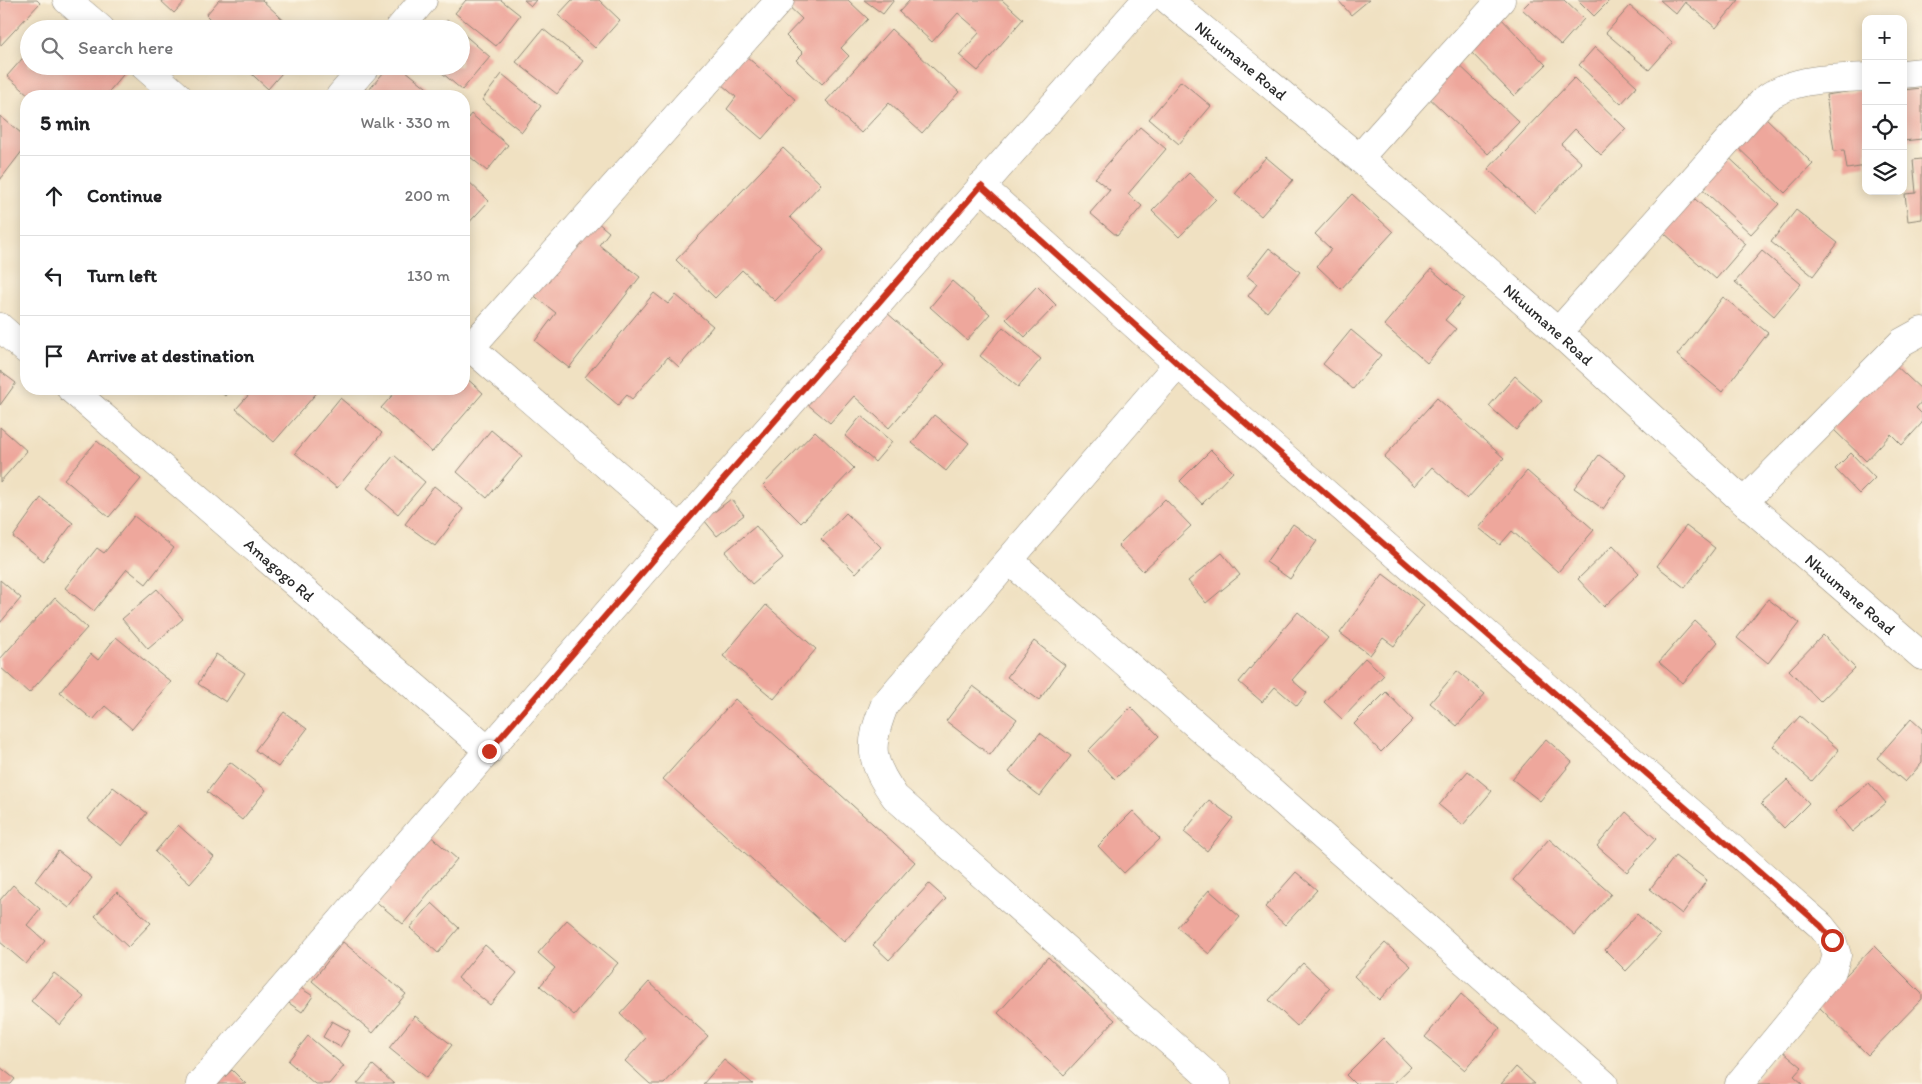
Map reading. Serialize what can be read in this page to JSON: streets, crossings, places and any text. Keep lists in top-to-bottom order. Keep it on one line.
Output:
{"streets":{"street":["Nkuumane Road","Amagogo Rd"]},"page":{"map_buttons":["+","−"],"search":"Search here","heading":["5 min","Walk · 330 m"],"list":[["Continue","200 m"],["Turn left","130 m"],"Arrive at destination"]}}
